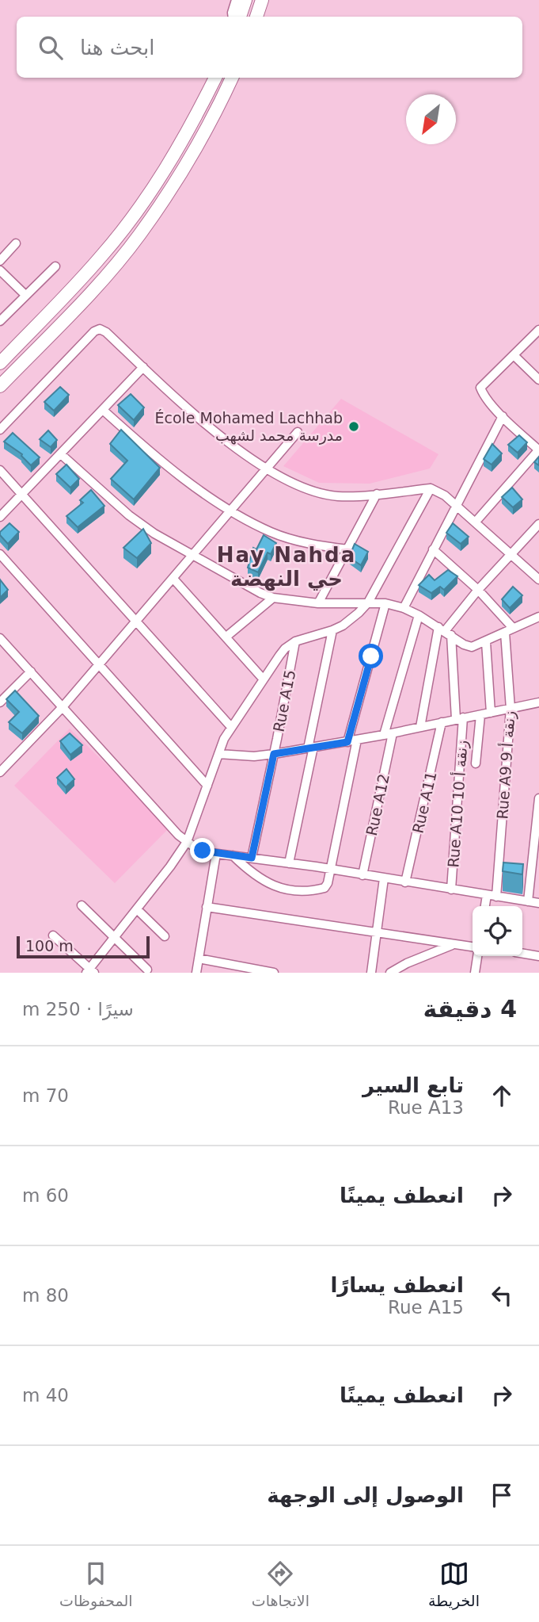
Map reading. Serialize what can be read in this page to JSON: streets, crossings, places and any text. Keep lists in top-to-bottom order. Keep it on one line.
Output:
{"streets":{"street":["Rue A15","Rue A9 زنقة أ 9","Rue A11","Rue A10 زنقة أ 10","Rue A12"]},"districts":["Hay Nahda حي النهضة"],"places":["École Mohamed Lachhab مدرسة محمد لشهب"],"scale_bar":"100 m","north":"bottom left","page":{"search":"ابحث هنا","scale":"100 m","heading":["4 دقيقة","سيرًا · 250 m"],"list":[["تابع السير","Rue A13","70 m"],["انعطف يمينًا","60 m"],["انعطف يسارًا","Rue A15","80 m"],["انعطف يمينًا","40 m"],"الوصول إلى الوجهة"],"nav":["الخريطة","الاتجاهات","المحفوظات"]}}
